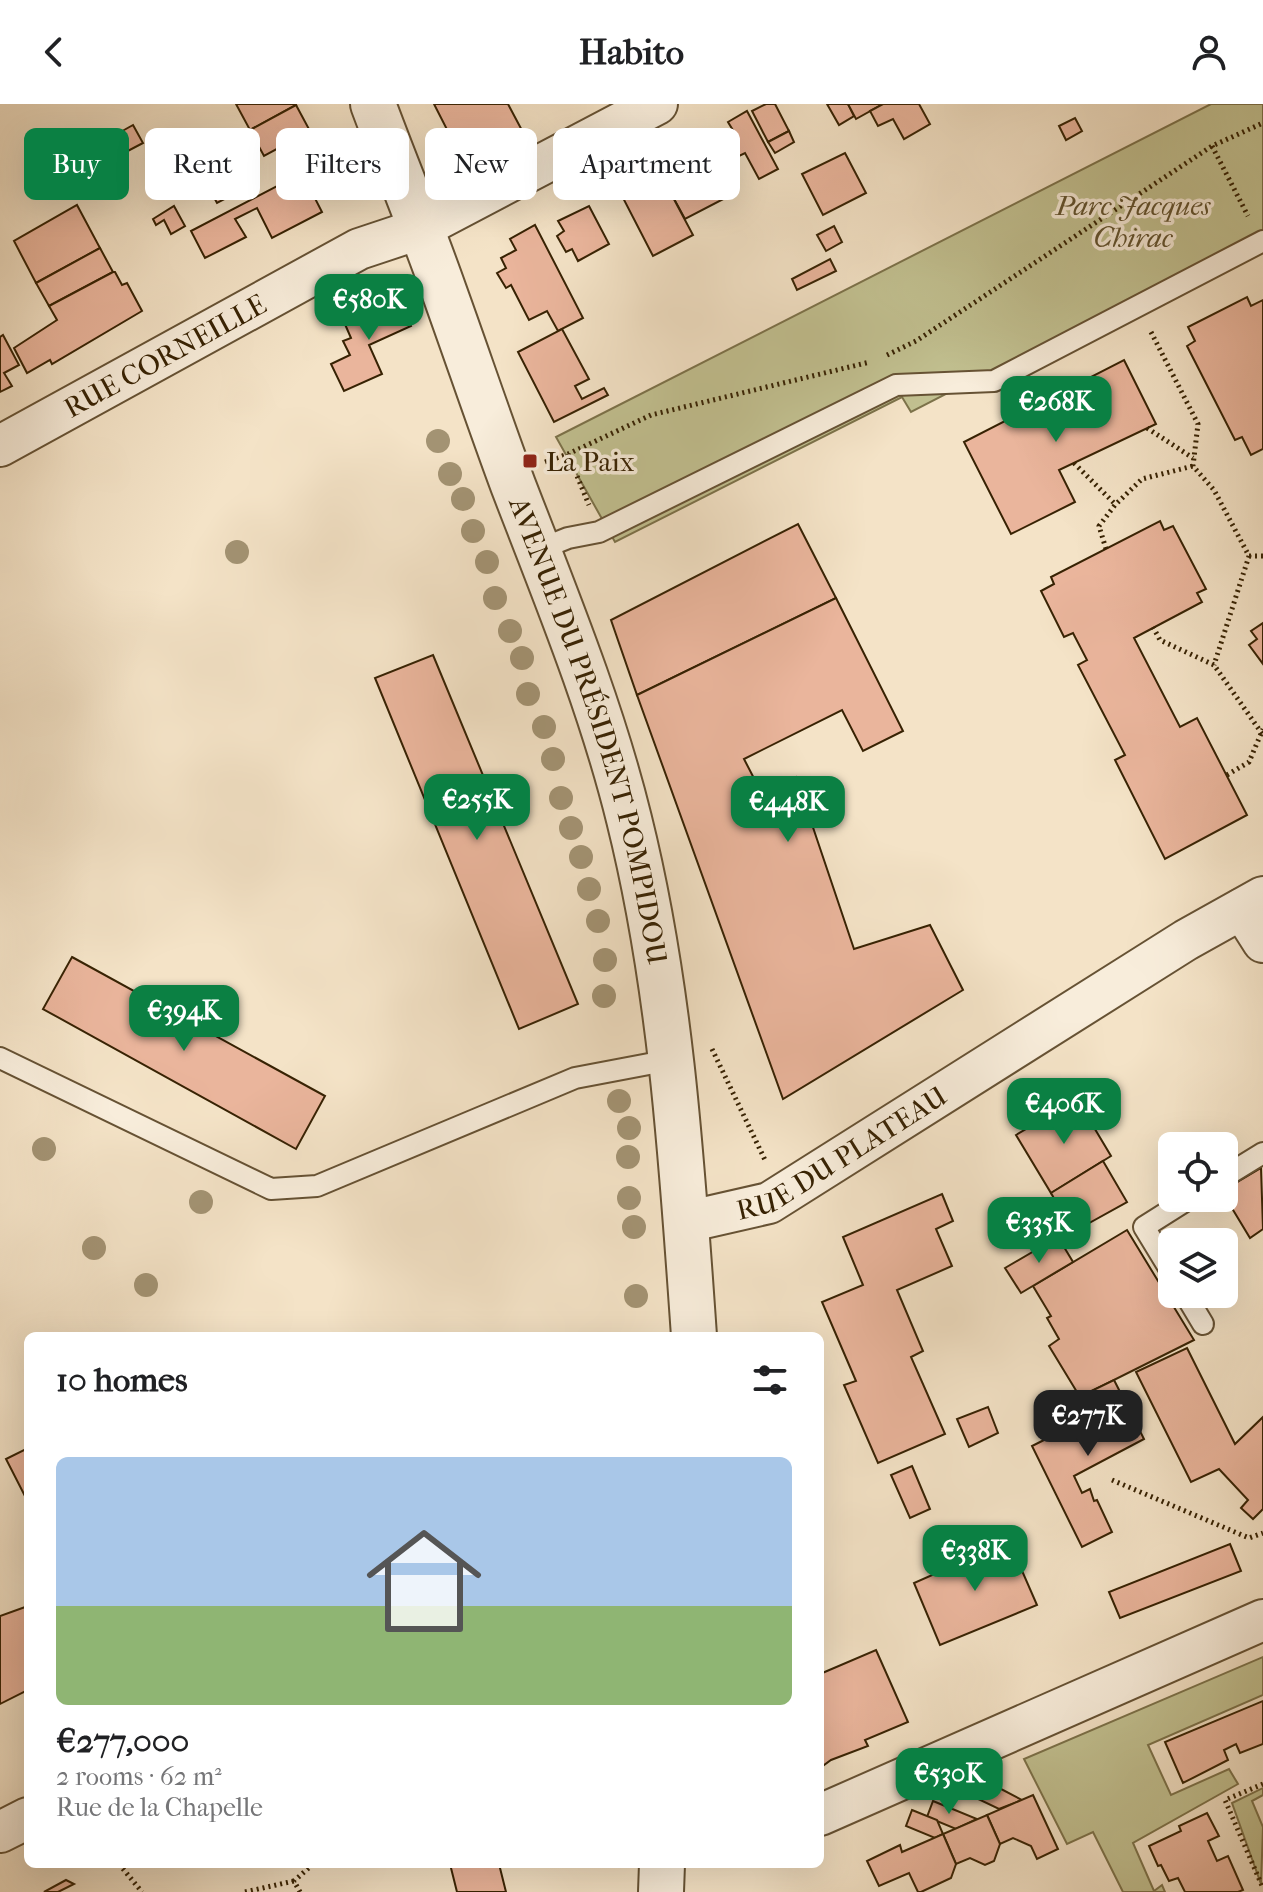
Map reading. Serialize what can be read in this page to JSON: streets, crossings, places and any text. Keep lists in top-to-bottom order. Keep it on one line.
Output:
{"streets":{"street":["RUE CORNEILLE","AVENUE DU PRÉSIDENT POMPIDOU","RUE DU PLATEAU"]},"crossings":[["RUE CORNEILLE","AVENUE DU PRÉSIDENT POMPIDOU"],["AVENUE DU PRÉSIDENT POMPIDOU","RUE DU PLATEAU"]],"parks":["Parc Jacques Chirac"],"places":{"transit":["La Paix"]},"page":{"header":"Habito","chip":["Buy","Rent","Filters","New","Apartment"],"price":["€580K","€268K","€255K","€448K","€394K","€406K","€335K","€277K","€338K","€530K"],"heading":"10 homes","list":[{"name":"€277,000","note":"2 rooms · 62 m² · Rue de la Chapelle"}]}}
